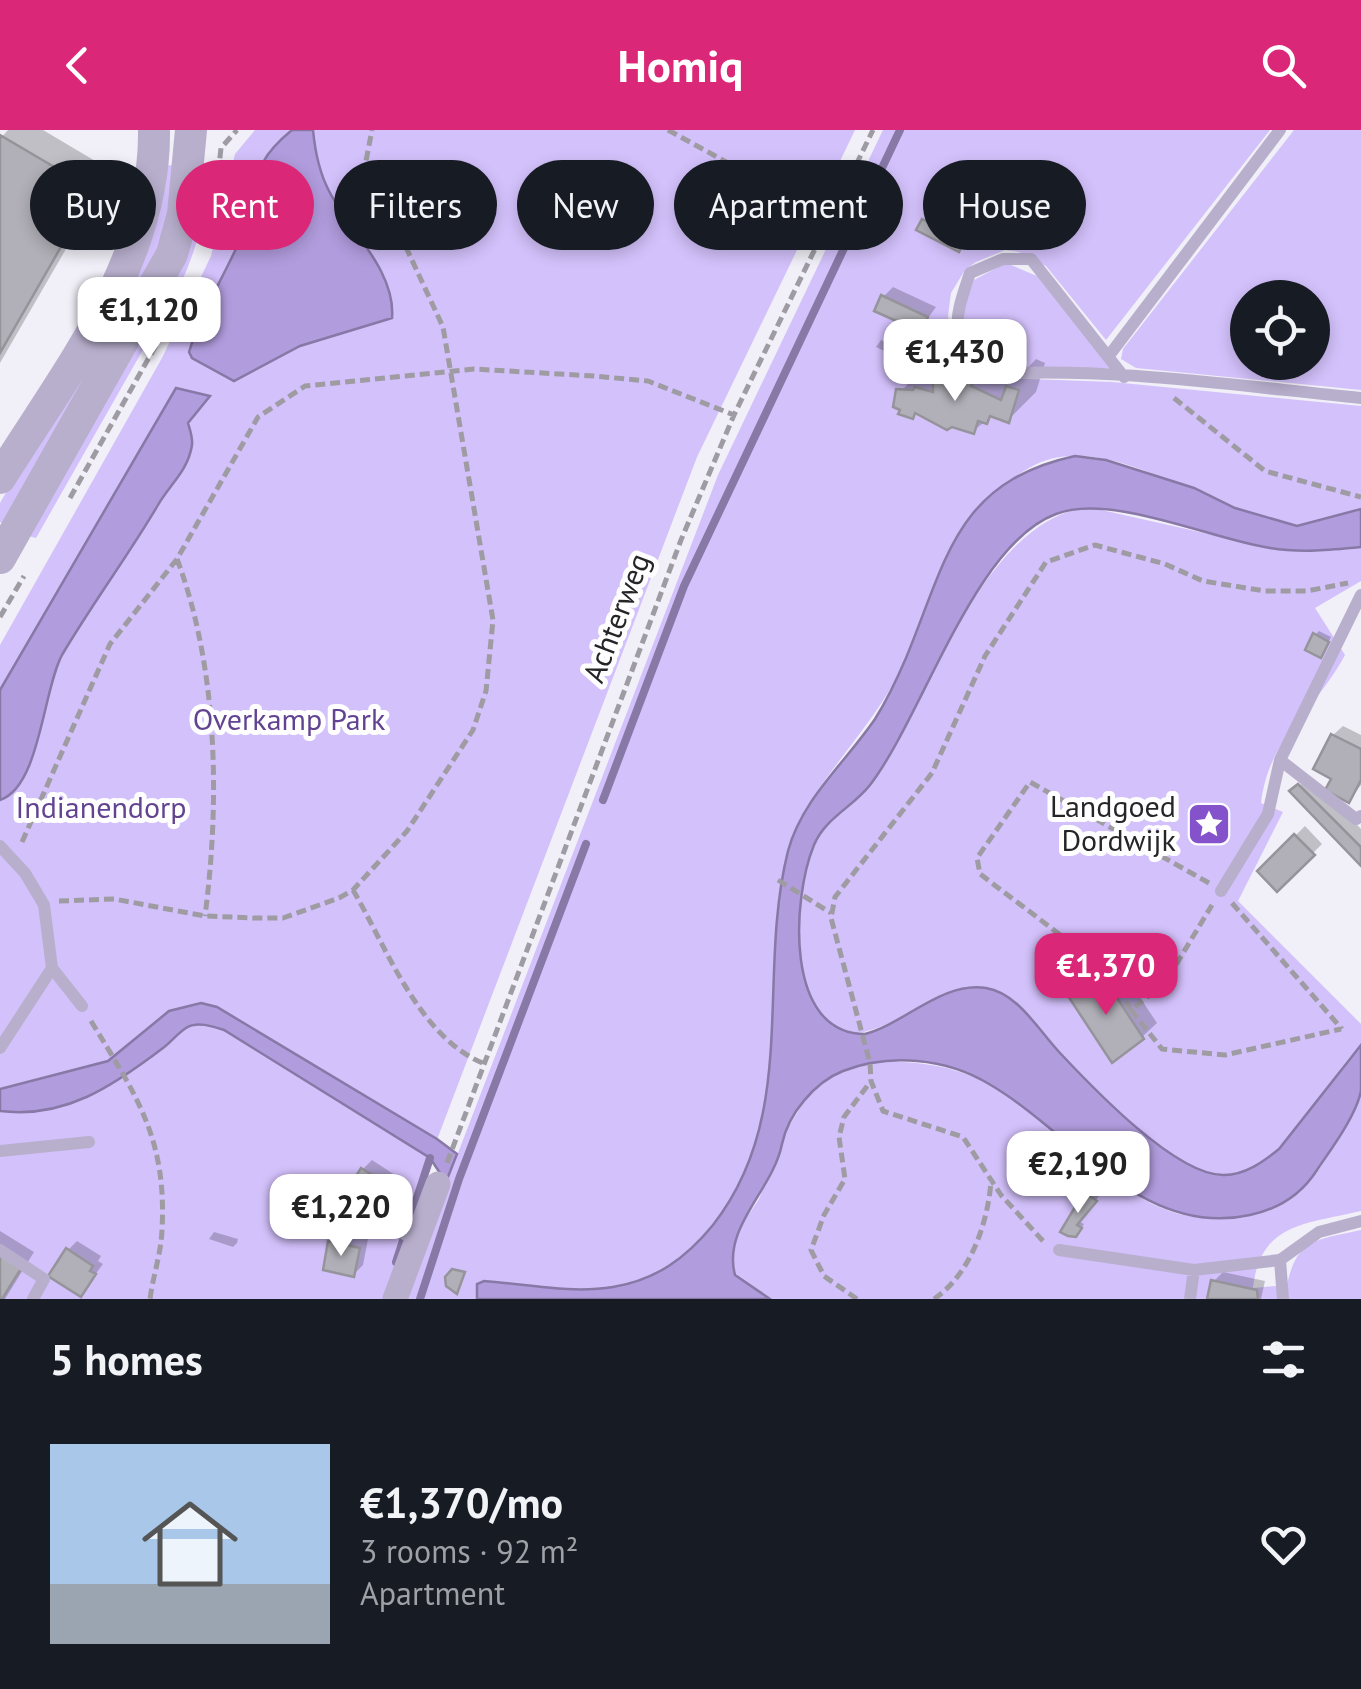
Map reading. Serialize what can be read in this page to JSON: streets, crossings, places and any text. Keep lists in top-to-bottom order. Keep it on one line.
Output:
{"streets":{"path":["Achterweg"]},"parks":["Overkamp Park","Indianendorp"],"places":{"place":["Landgoed Dordwijk"]},"page":{"header":"Homiq","chip":["Buy","Rent","Filters","New","Apartment","House"],"price":["€1,120","€1,430","€1,370","€2,190","€1,220"],"heading":"5 homes","list":[{"name":"€1,370/mo","note":"3 rooms · 92 m² · Apartment"}]}}
